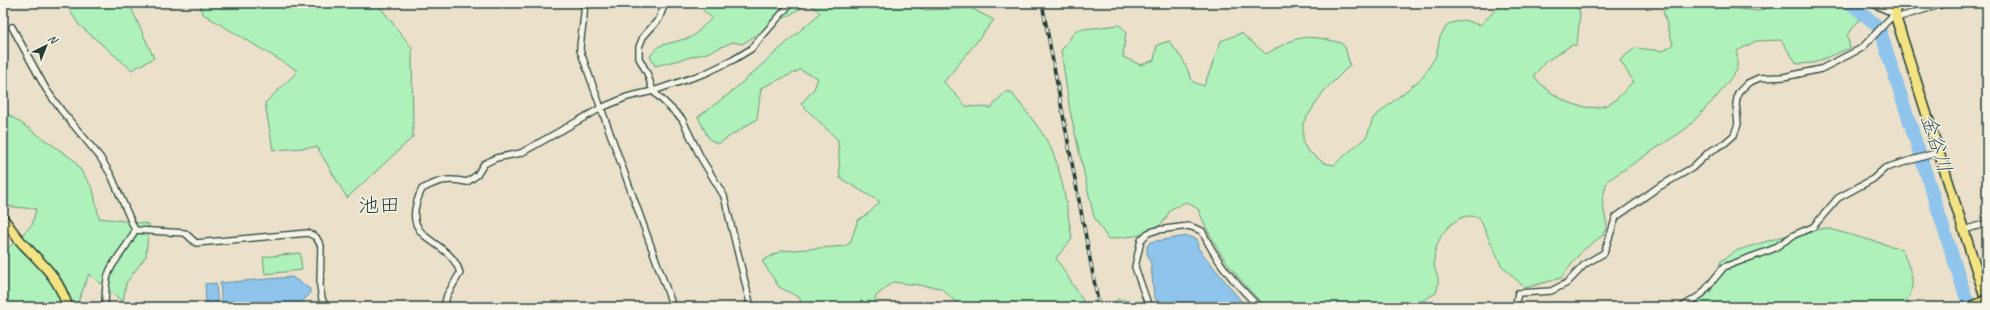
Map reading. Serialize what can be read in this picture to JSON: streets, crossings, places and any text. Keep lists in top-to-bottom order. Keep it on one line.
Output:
{"districts":["池田"],"water":["金谷川"],"north":"top right"}
